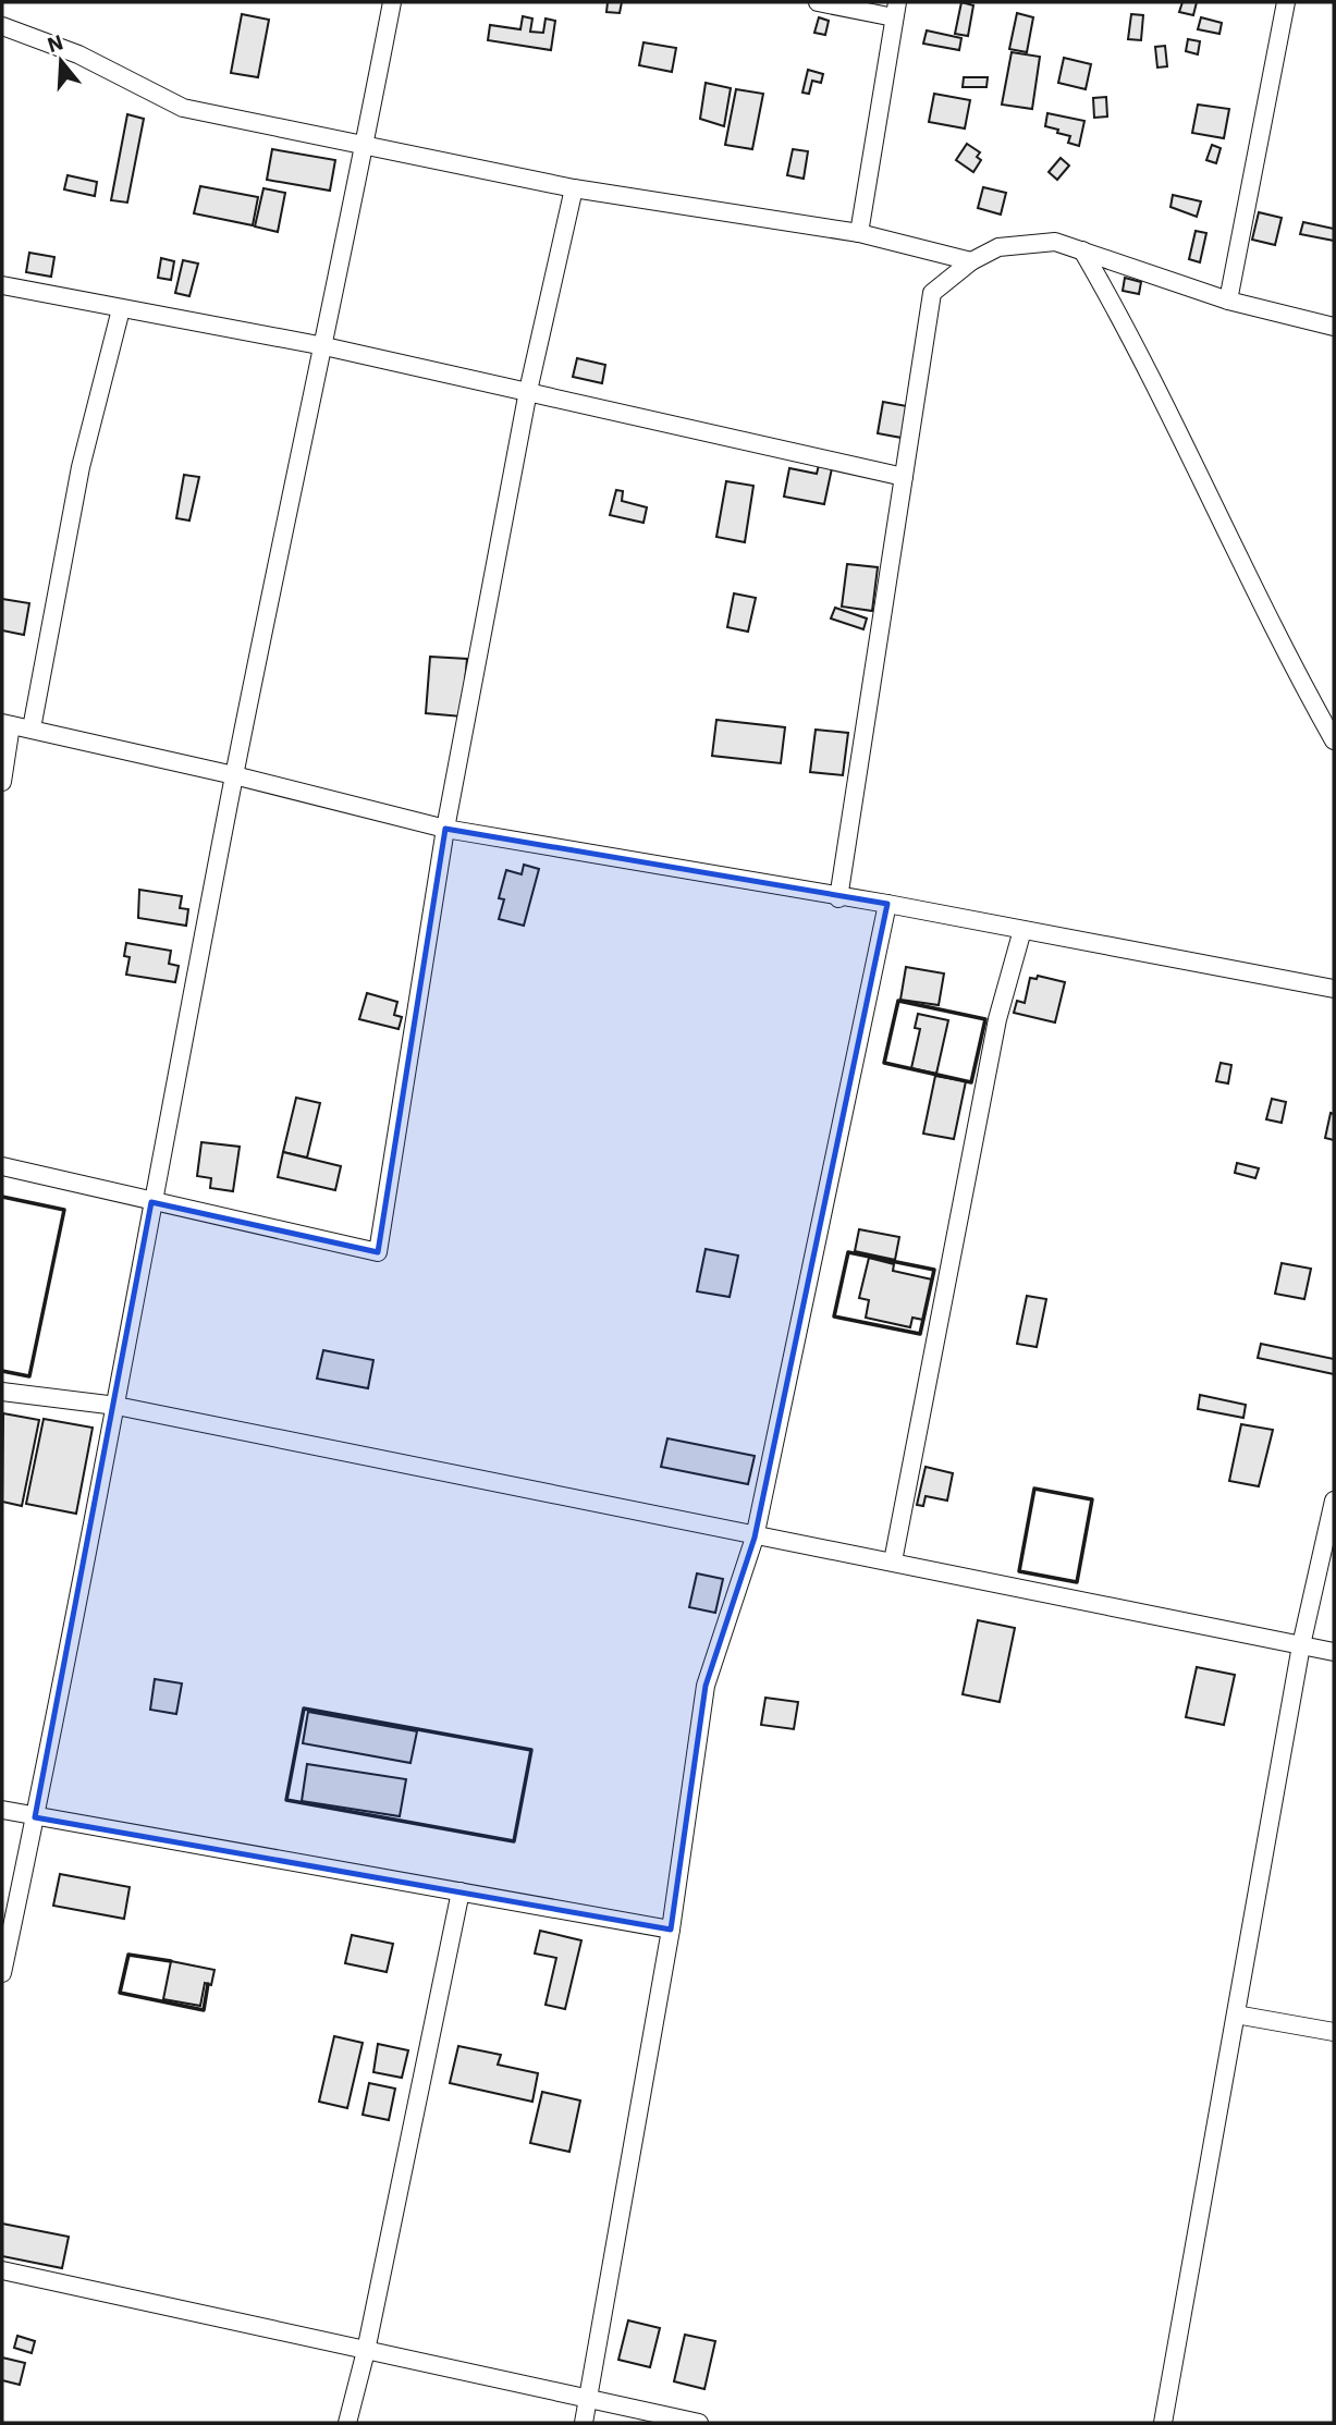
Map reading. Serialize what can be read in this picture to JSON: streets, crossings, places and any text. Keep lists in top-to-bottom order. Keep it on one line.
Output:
{"north":"top"}
